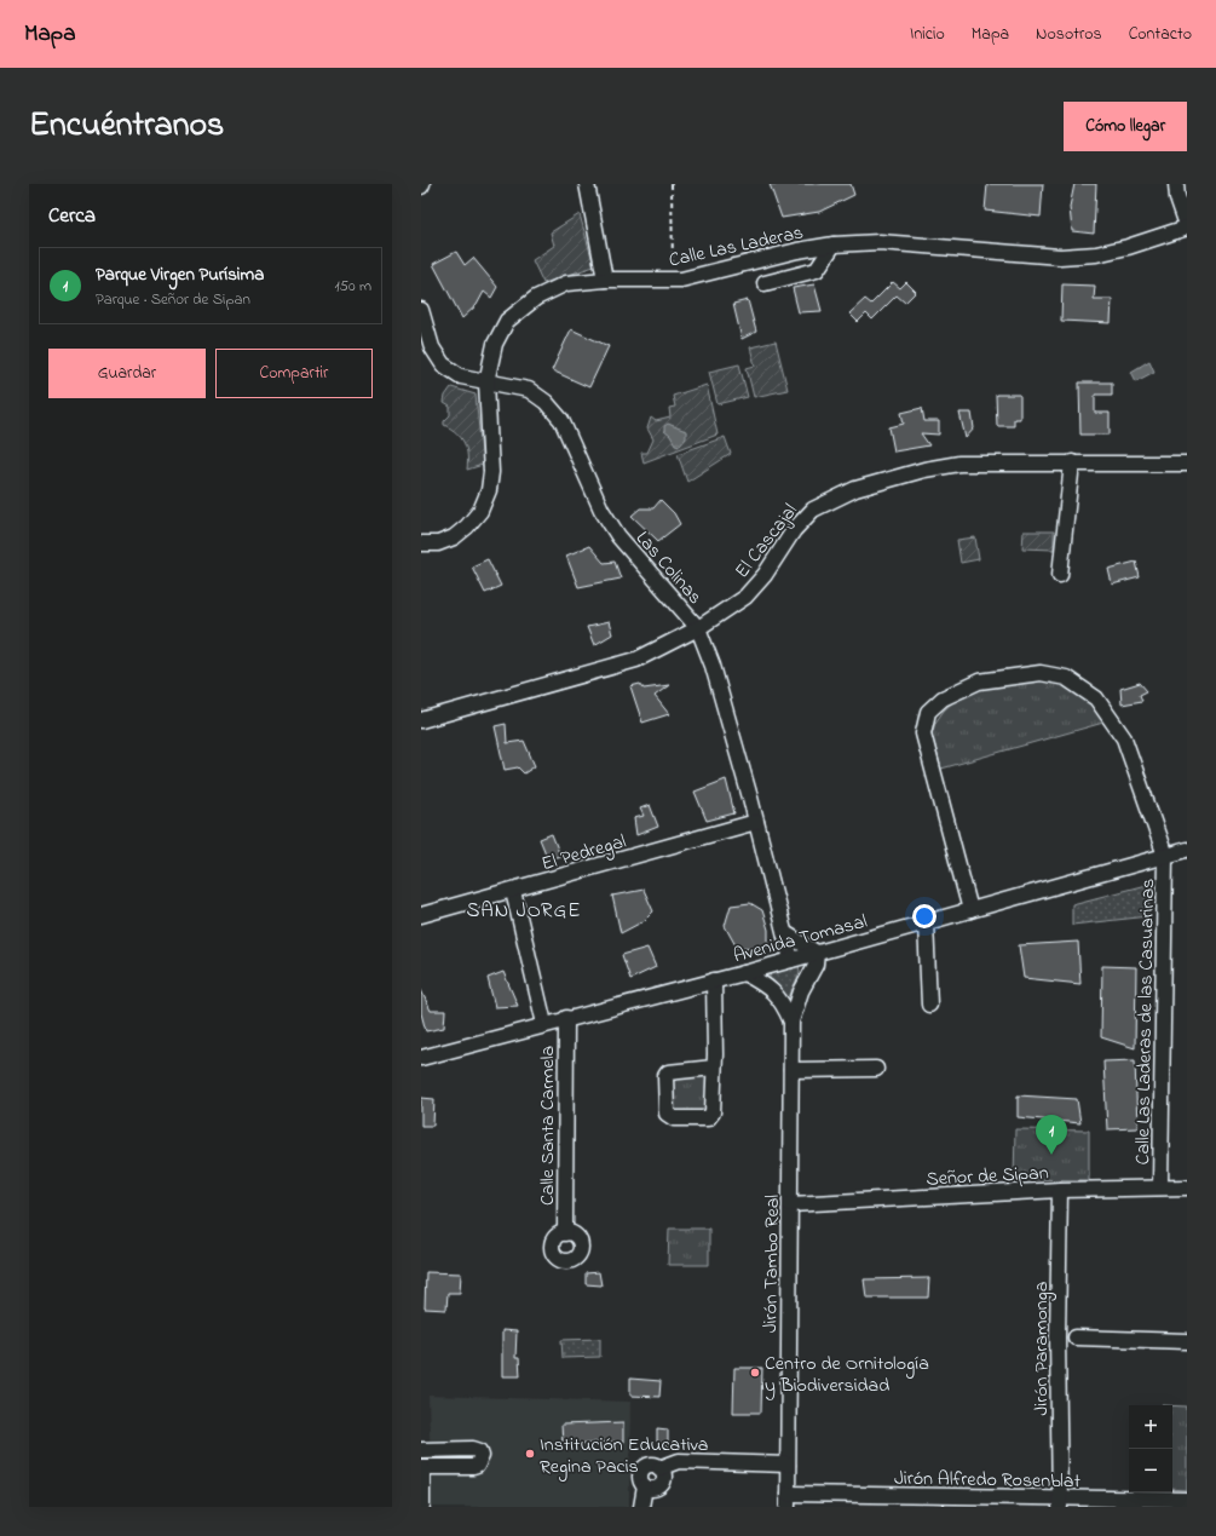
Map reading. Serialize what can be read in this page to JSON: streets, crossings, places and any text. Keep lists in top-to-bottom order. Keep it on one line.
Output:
{"streets":{"street":["Calle Las Laderas","El Cascajal","Las Colinas","El Pedregal","Avenida Tomasal","Calle Las Laderas de las Casuarinas","Calle Santa Carmela","Señor de Sipan","Jirón Tambo Real","Jirón Paramonga","Jirón Alfredo Rosenblat"]},"crossings":[["Calle Las Laderas","Las Colinas"],["El Cascajal","Las Colinas"],["Las Colinas","El Pedregal"],["Las Colinas","Avenida Tomasal"],["Avenida Tomasal","Calle Las Laderas de las Casuarinas"],["Avenida Tomasal","Calle Santa Carmela"],["Avenida Tomasal","Jirón Tambo Real"],["Calle Las Laderas de las Casuarinas","Señor de Sipan"],["Señor de Sipan","Jirón Tambo Real"],["Señor de Sipan","Jirón Paramonga"],["Jirón Tambo Real","Jirón Alfredo Rosenblat"],["Jirón Paramonga","Jirón Alfredo Rosenblat"]],"districts":["SAN JORGE"],"places":["Centro de Ornitología y Biodiversidad","Institución Educativa Regina Pacis"],"page":{"header":"Mapa","nav":["Inicio","Mapa","Nosotros","Contacto"],"title":"Encuéntranos","buttons":["Cómo llegar",["Guardar","Compartir"]],"heading":"Cerca","list":[{"mark":"1","name":"Parque Virgen Purísima","note":"Parque · Señor de Sipan","value":"150 m"}],"pins":"1","map_buttons":["+","−"]}}
